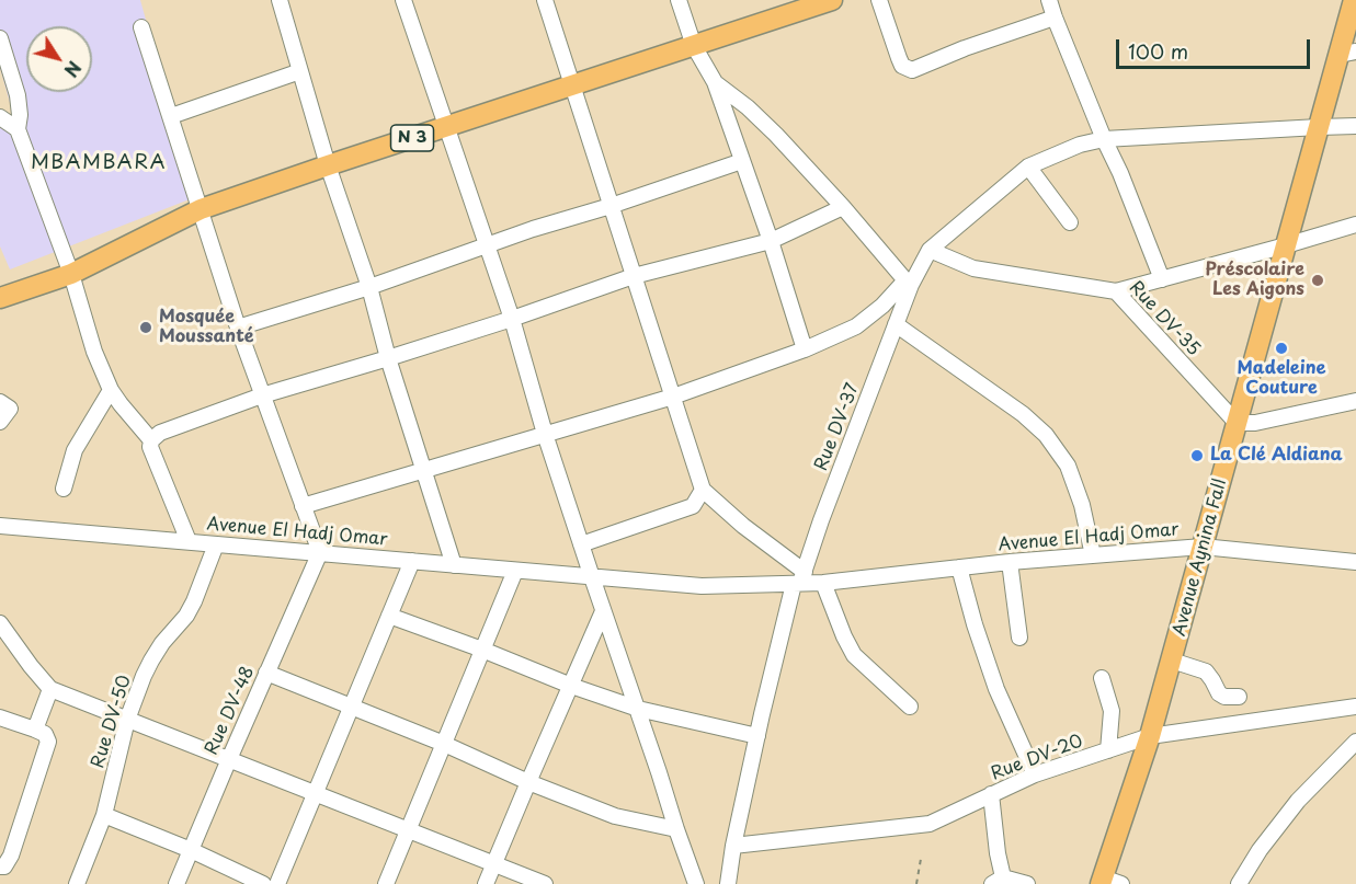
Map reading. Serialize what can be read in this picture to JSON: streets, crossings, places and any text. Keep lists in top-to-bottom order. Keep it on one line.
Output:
{"streets":{"main road":["N 3","Avenue Aynina Fall"],"street":["Rue DV-35","Rue DV-37","Avenue El Hadj Omar","Rue DV-48","Rue DV-50","Rue DV-20"]},"crossings":[["Rue DV-35","Avenue Aynina Fall"],["Rue DV-37","Avenue El Hadj Omar"],["Rue DV-37","Rue DV-20"],["Avenue El Hadj Omar","Avenue Aynina Fall"],["Avenue El Hadj Omar","Rue DV-48"],["Avenue El Hadj Omar","Rue DV-50"],["Avenue Aynina Fall","Rue DV-20"]],"districts":["MBAMBARA"],"places":["Préscolaire Les Aigons","Mosquée Moussanté","Madeleine Couture","La Clé Aldiana"],"scale_bar":"100 m","north":"bottom right"}
